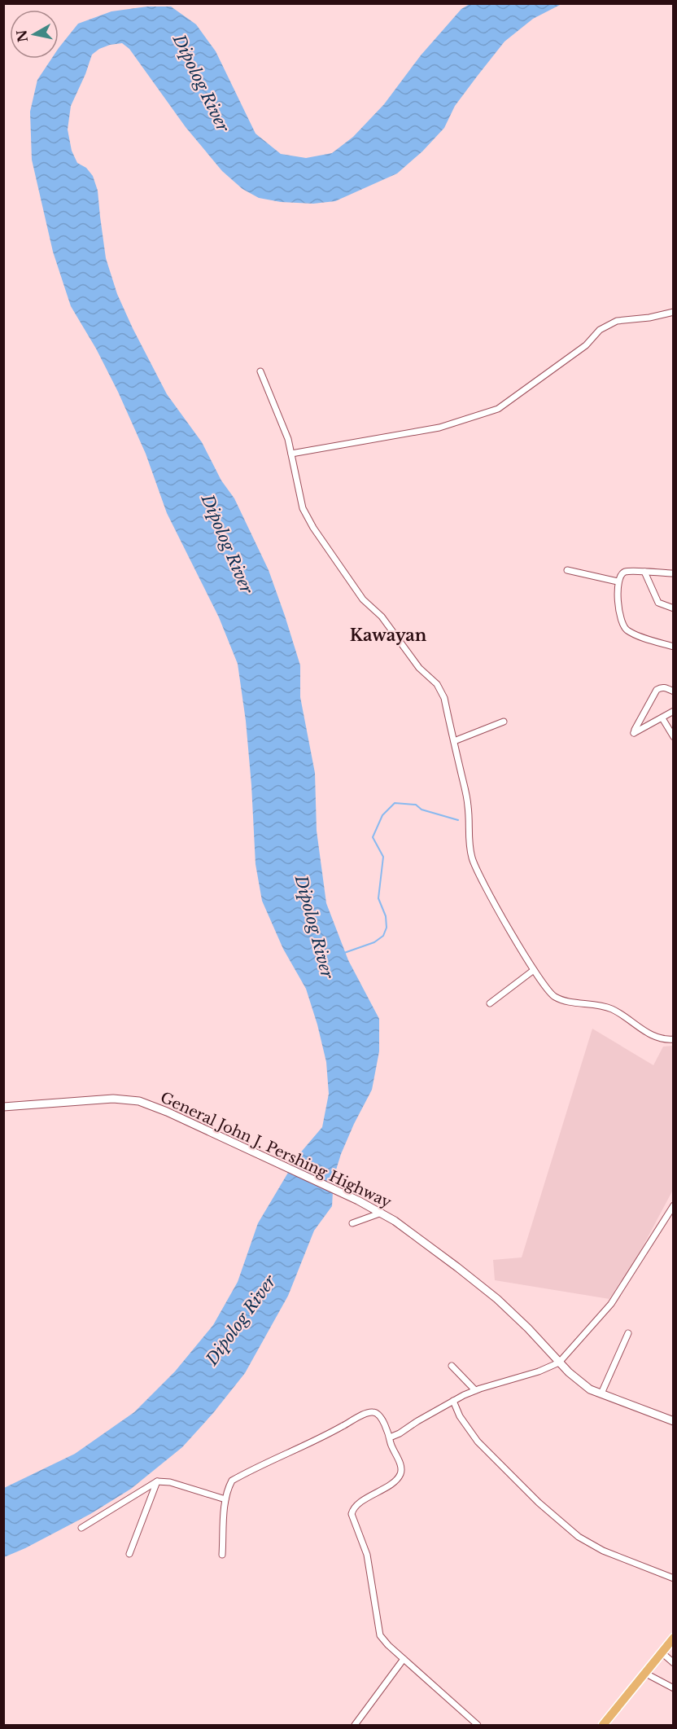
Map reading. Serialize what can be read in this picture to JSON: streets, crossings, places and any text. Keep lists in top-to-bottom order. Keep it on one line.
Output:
{"streets":{"main road":["General John J. Pershing Highway"]},"districts":["Kawayan"],"water":["Dipolog River"],"north":"left"}
